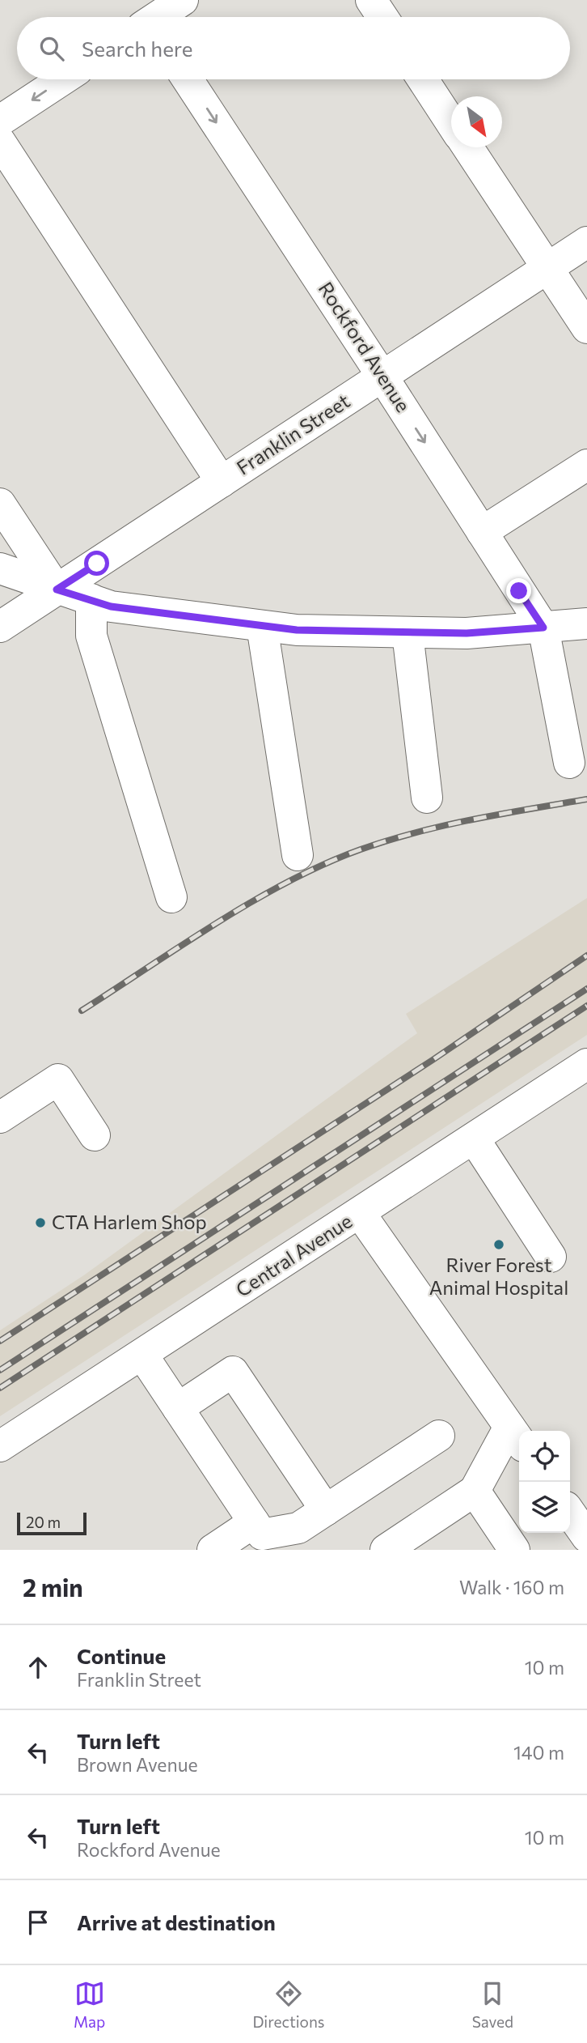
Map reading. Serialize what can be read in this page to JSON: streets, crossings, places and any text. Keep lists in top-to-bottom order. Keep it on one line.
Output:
{"streets":{"street":["Rockford Avenue","Franklin Street","Central Avenue"]},"crossings":[["Rockford Avenue","Franklin Street"]],"places":["CTA Harlem Shop","River Forest Animal Hospital"],"scale_bar":"20 m","north":"bottom right","page":{"search":"Search here","scale":"20 m","heading":["2 min","Walk · 160 m"],"list":[["Continue","Franklin Street","10 m"],["Turn left","Brown Avenue","140 m"],["Turn left","Rockford Avenue","10 m"],"Arrive at destination"],"nav":["Map","Directions","Saved"]}}
